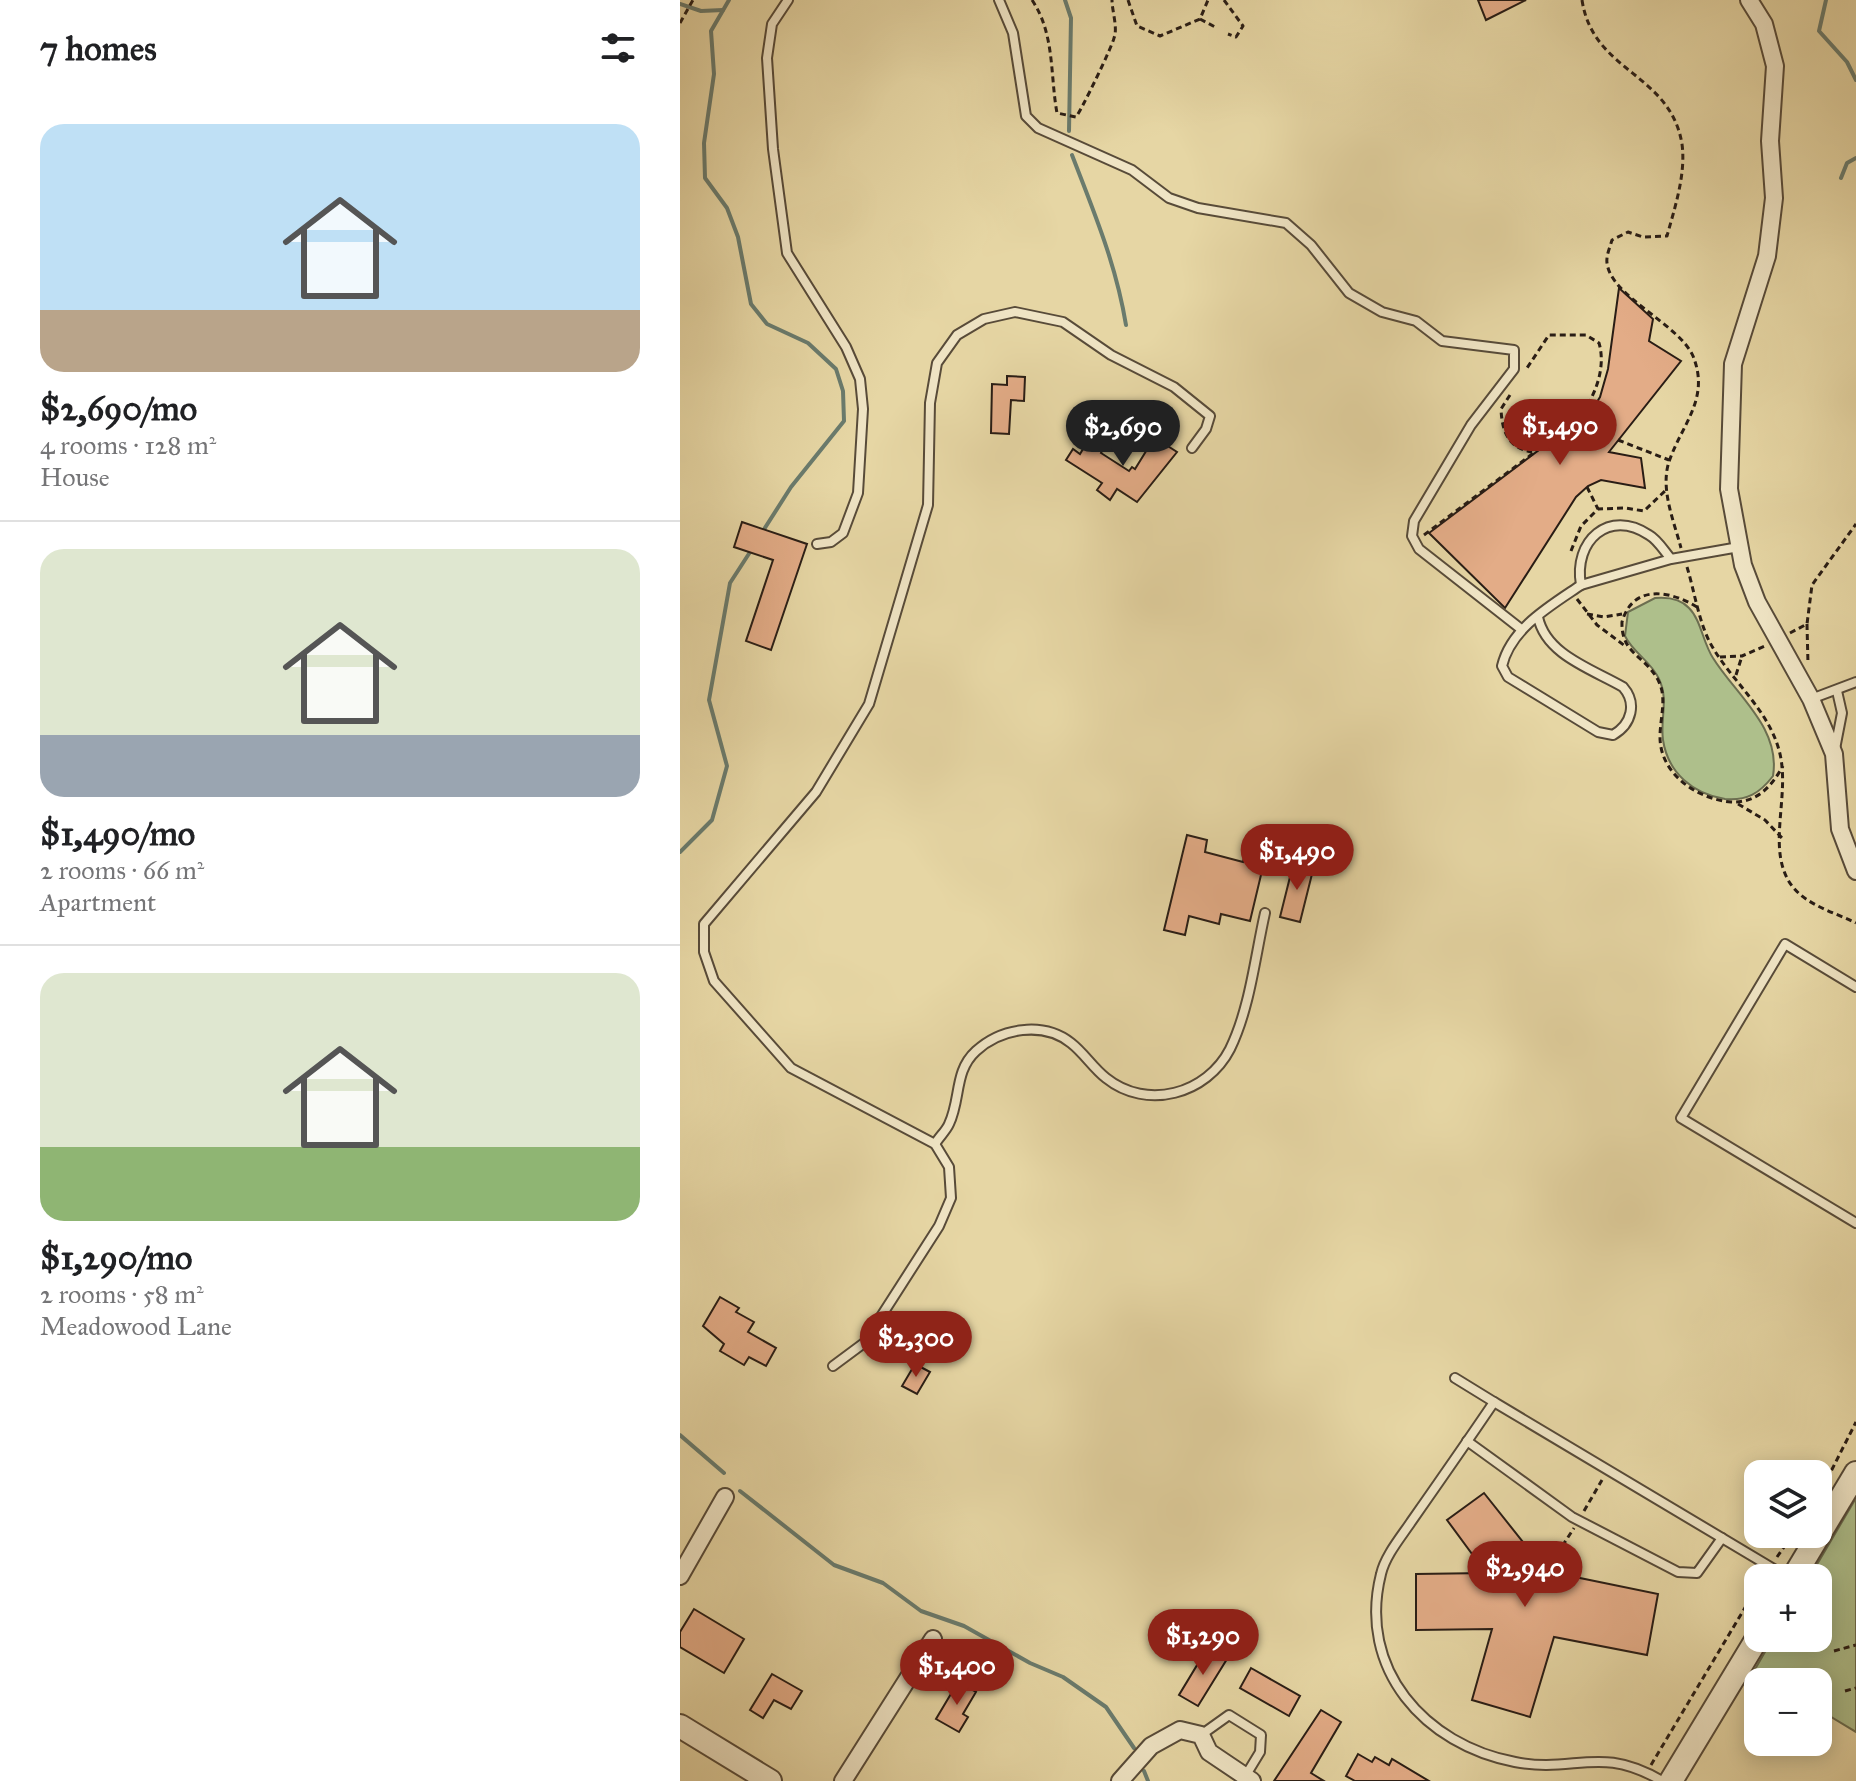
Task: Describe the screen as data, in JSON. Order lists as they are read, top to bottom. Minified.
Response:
{"page":{"heading":"7 homes","list":[{"name":"$2,690/mo","note":"4 rooms · 128 m² · House"},{"name":"$1,490/mo","note":"2 rooms · 66 m² · Apartment"},{"name":"$1,290/mo","note":"2 rooms · 58 m² · Meadowood Lane"}],"price":["$1,490","$2,690","$1,490","$2,300","$2,940","$1,290","$1,400"],"map_buttons":["+","−"]}}
